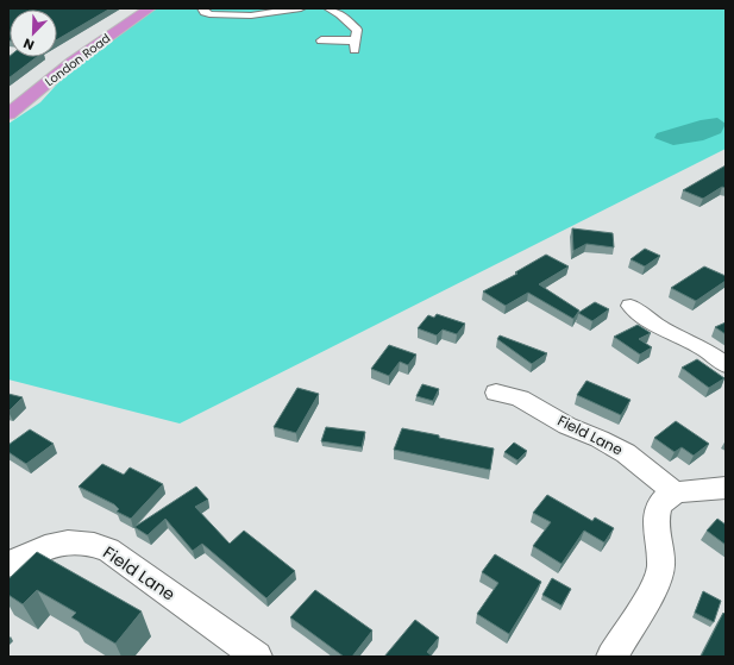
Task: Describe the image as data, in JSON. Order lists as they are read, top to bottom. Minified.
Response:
{"streets":{"highway":["London Road"],"street":["Field Lane"]},"north":"bottom left"}
